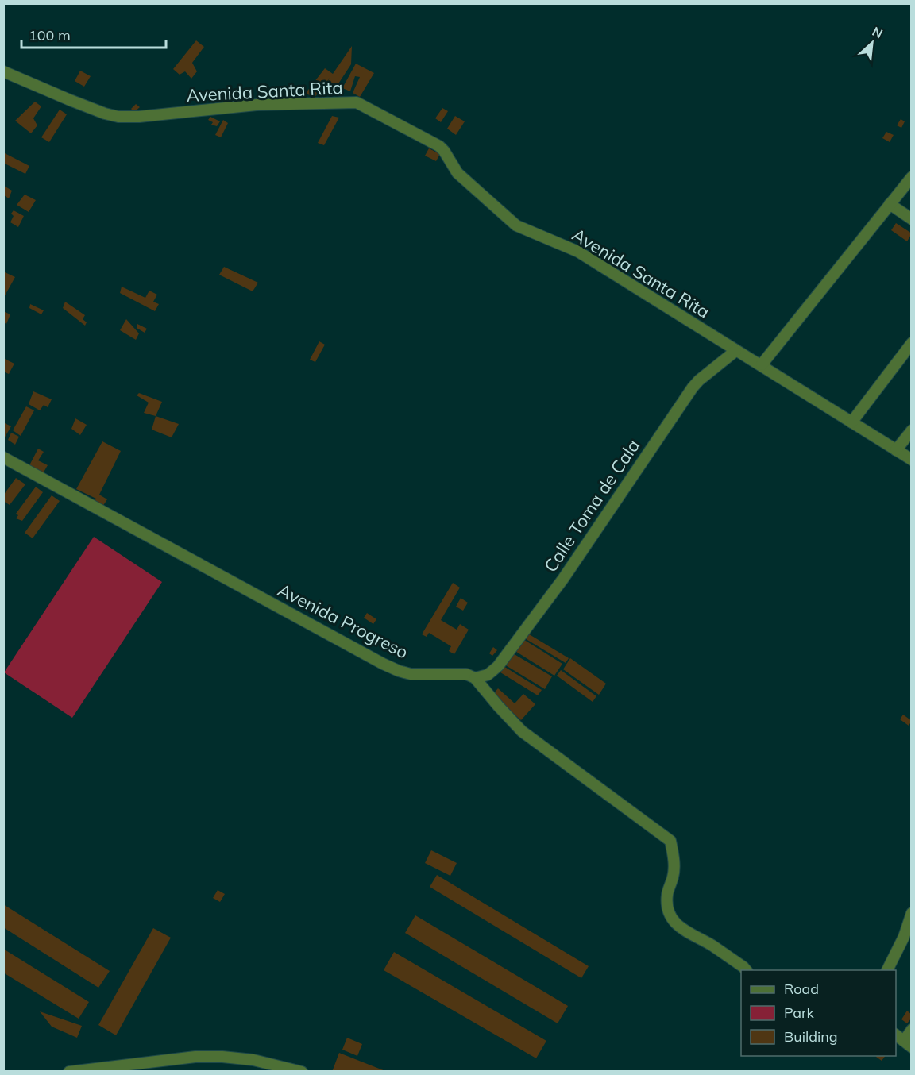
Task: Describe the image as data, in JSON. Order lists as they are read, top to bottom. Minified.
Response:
{"streets":{"street":["Avenida Santa Rita","Calle Toma de Cala","Avenida Progreso"]},"crossings":[["Avenida Santa Rita","Calle Toma de Cala"],["Calle Toma de Cala","Avenida Progreso"]],"legend":["Road","Park","Building"],"scale_bar":"100 m","north":"top right"}
